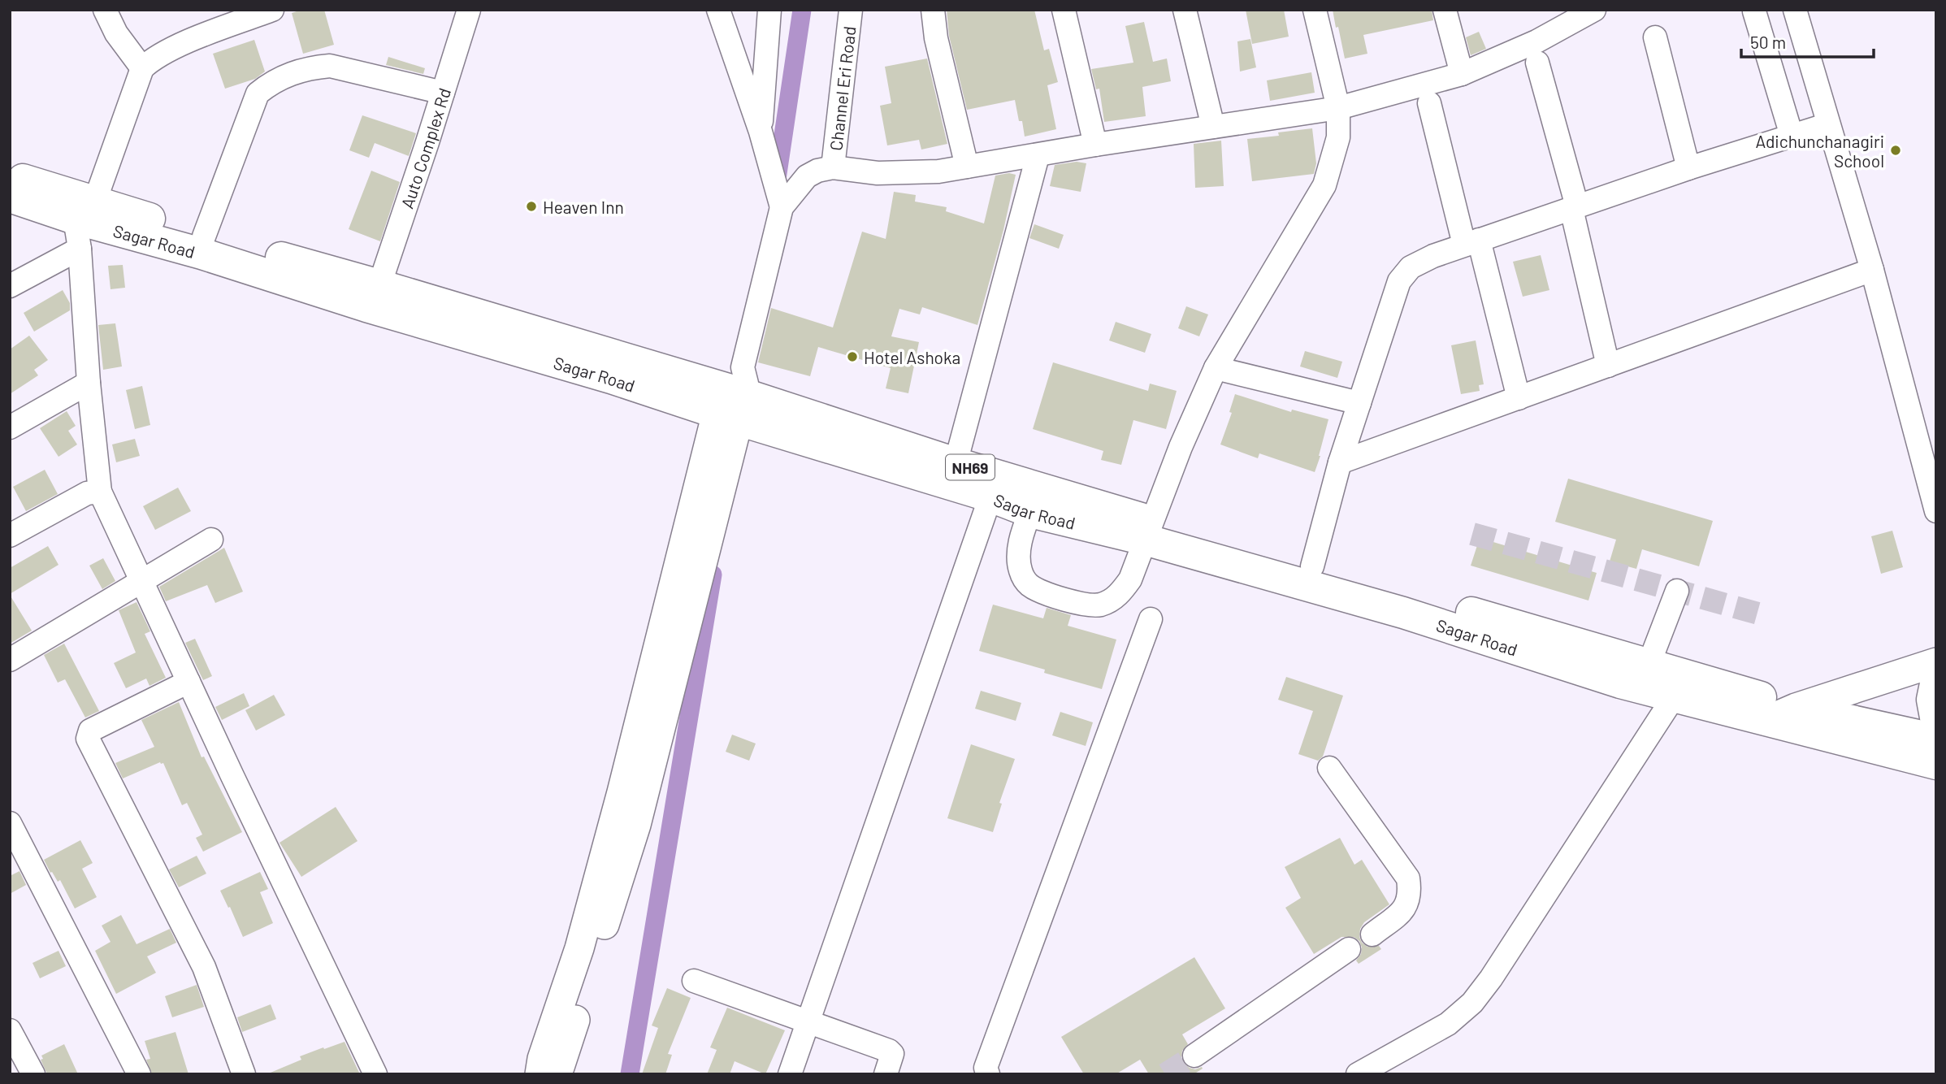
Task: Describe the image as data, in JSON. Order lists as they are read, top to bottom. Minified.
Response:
{"streets":{"highway":["Sagar Road","NH69"],"street":["Channel Eri Road","Auto Complex Rd"]},"crossings":[["Auto Complex Rd","Sagar Road"]],"places":["Adichunchanagiri School","Heaven Inn","Hotel Ashoka"],"scale_bar":"50 m"}
